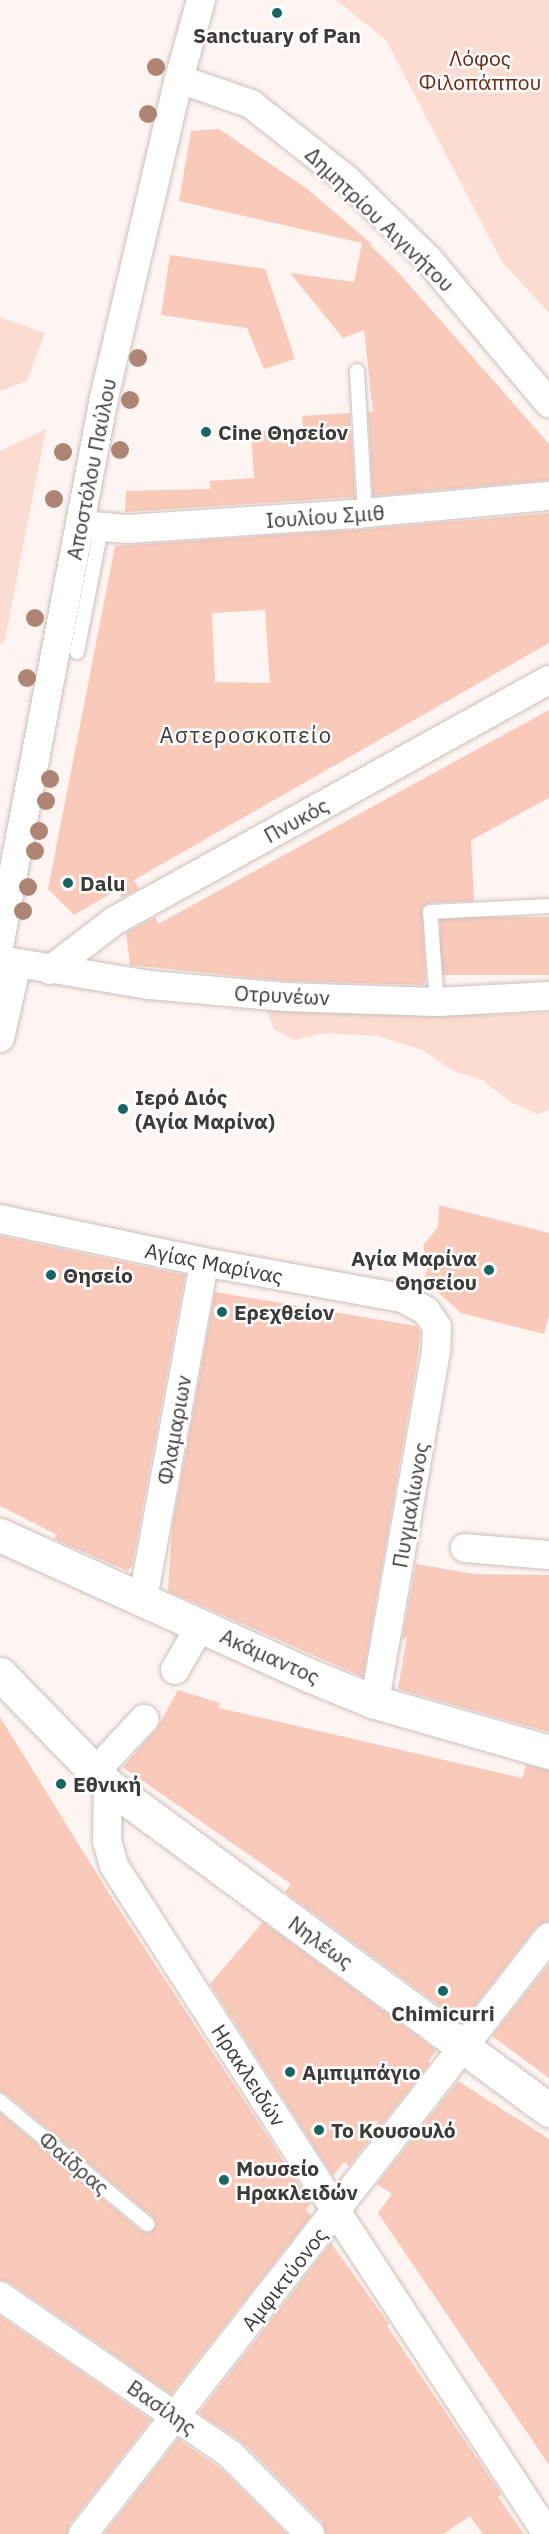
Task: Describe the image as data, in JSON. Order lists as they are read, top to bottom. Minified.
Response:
{"streets":{"street":["Δημητρίου Αιγινήτου","Αποστόλου Παύλου","Ιουλίου Σμιθ","Πνυκός","Οτρυνέων","Αγίας Μαρίνας","Φλαμαριων","Πυγμαλίωνος","Ακάμαντος","Νηλέως","Ηρακλειδών","Αμφικτύονος","Βασίλης"],"lane":["Φαίδρας"]},"crossings":[["Δημητρίου Αιγινήτου","Αποστόλου Παύλου"],["Αποστόλου Παύλου","Ιουλίου Σμιθ"],["Αποστόλου Παύλου","Οτρυνέων"],["Πνυκός","Οτρυνέων"],["Αγίας Μαρίνας","Φλαμαριων"],["Αγίας Μαρίνας","Πυγμαλίωνος"],["Φλαμαριων","Ακάμαντος"],["Πυγμαλίωνος","Ακάμαντος"],["Νηλέως","Ηρακλειδών"],["Νηλέως","Αμφικτύονος"],["Ηρακλειδών","Αμφικτύονος"],["Αμφικτύονος","Βασίλης"]],"districts":["Αστεροσκοπείο"],"parks":["Λόφος Φιλοπάππου"],"places":["Sanctuary of Pan","Cine Θησείον","Dalu","Ιερό Διός (Αγία Μαρίνα)","Αγία Μαρίνα Θησείου","Θησείο","Ερεχθείον","Εθνική","Chimicurri","Αμπιμπάγιο","Το Κουσουλό","Μουσείο Ηρακλειδών"]}
